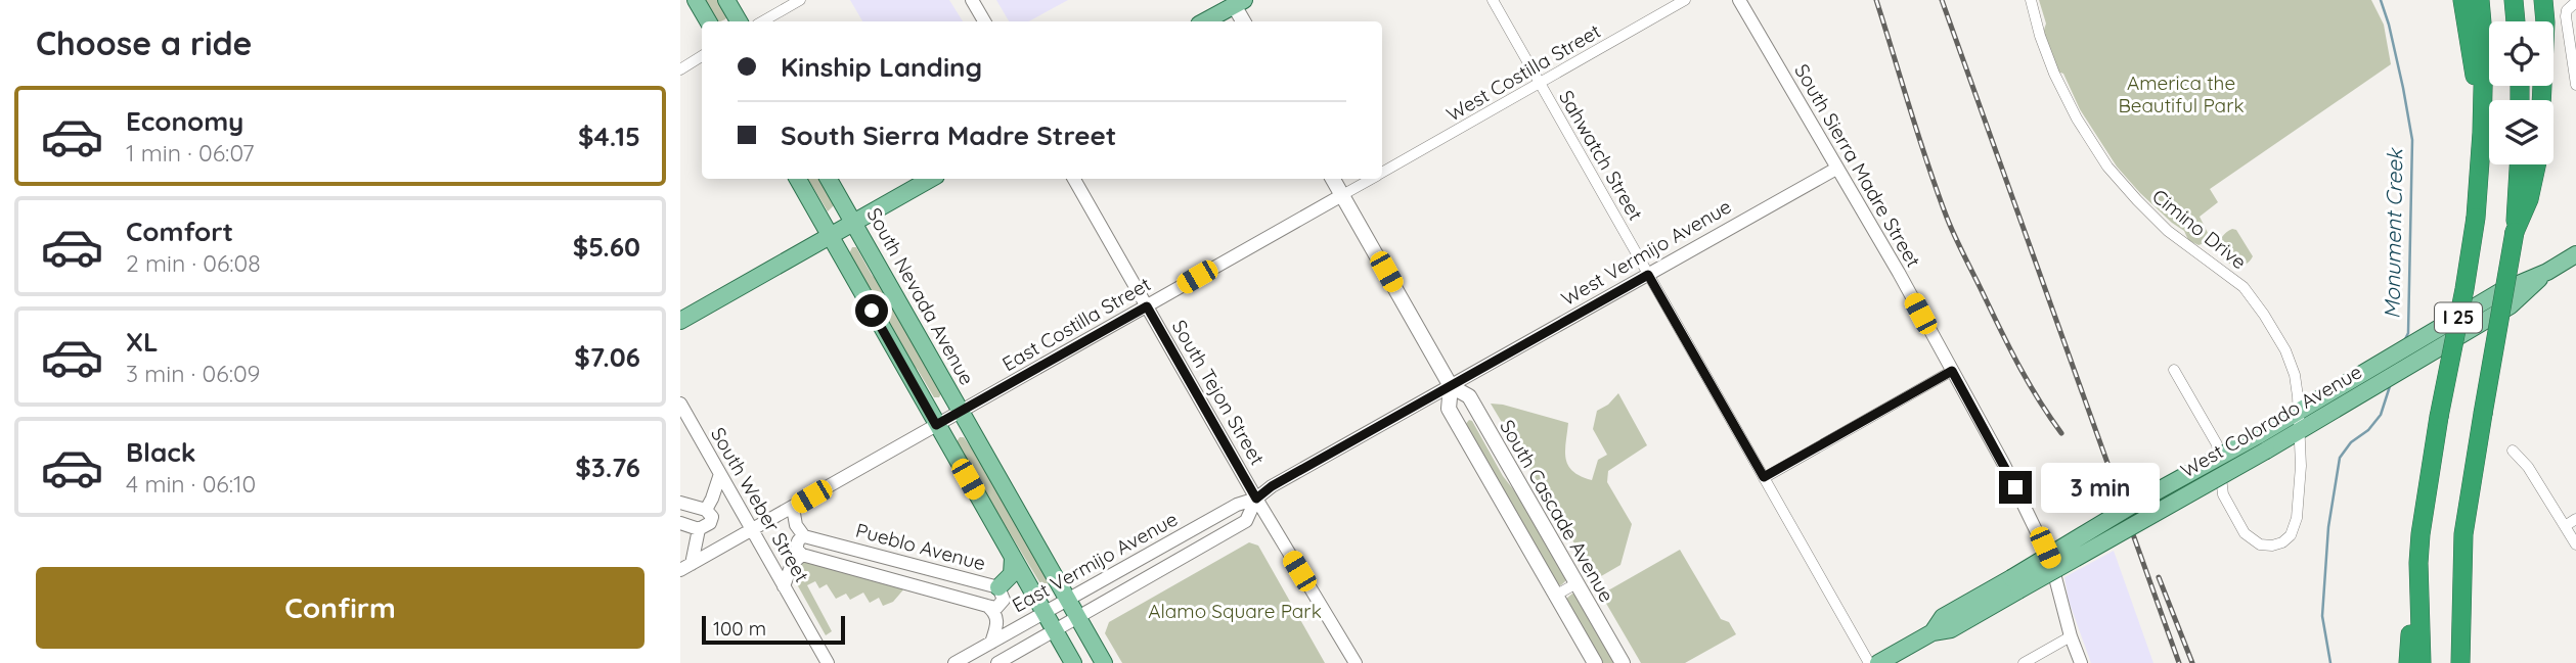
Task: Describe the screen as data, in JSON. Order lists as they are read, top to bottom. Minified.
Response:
{"streets":{"highway":["I 25"],"main road":["South Nevada Avenue","West Colorado Avenue","South Cascade Avenue"],"street":["West Costilla Street","Sahwatch Street","South Sierra Madre Street","Cimino Drive","West Vermijo Avenue","East Costilla Street","South Tejon Street","South Weber Street","Pueblo Avenue","East Vermijo Avenue"]},"crossings":[["West Costilla Street","Sahwatch Street"],["West Costilla Street","East Costilla Street"],["West Costilla Street","South Cascade Avenue"],["Sahwatch Street","West Vermijo Avenue"],["South Sierra Madre Street","West Vermijo Avenue"],["Cimino Drive","West Colorado Avenue"],["West Vermijo Avenue","East Vermijo Avenue"],["South Nevada Avenue","East Costilla Street"],["South Nevada Avenue","East Vermijo Avenue"],["East Costilla Street","South Tejon Street"],["East Costilla Street","South Weber Street"],["East Costilla Street","South Cascade Avenue"],["South Tejon Street","East Vermijo Avenue"],["South Cascade Avenue","East Vermijo Avenue"]],"water":["Monument Creek"],"parks":["America the Beautiful Park","Alamo Square Park"],"scale_bar":"100 m","page":{"heading":"Choose a ride","banner":["Kinship Landing","South Sierra Madre Street"],"list":[{"name":"Economy","note":"1 min · 06:07","value":"$4.15"},{"name":"Comfort","note":"2 min · 06:08","value":"$5.60"},{"name":"XL","note":"3 min · 06:09","value":"$7.06"},{"name":"Black","note":"4 min · 06:10","value":"$3.76"}],"bubble":"3 min","buttons":"Confirm","scale":"100 m"}}
